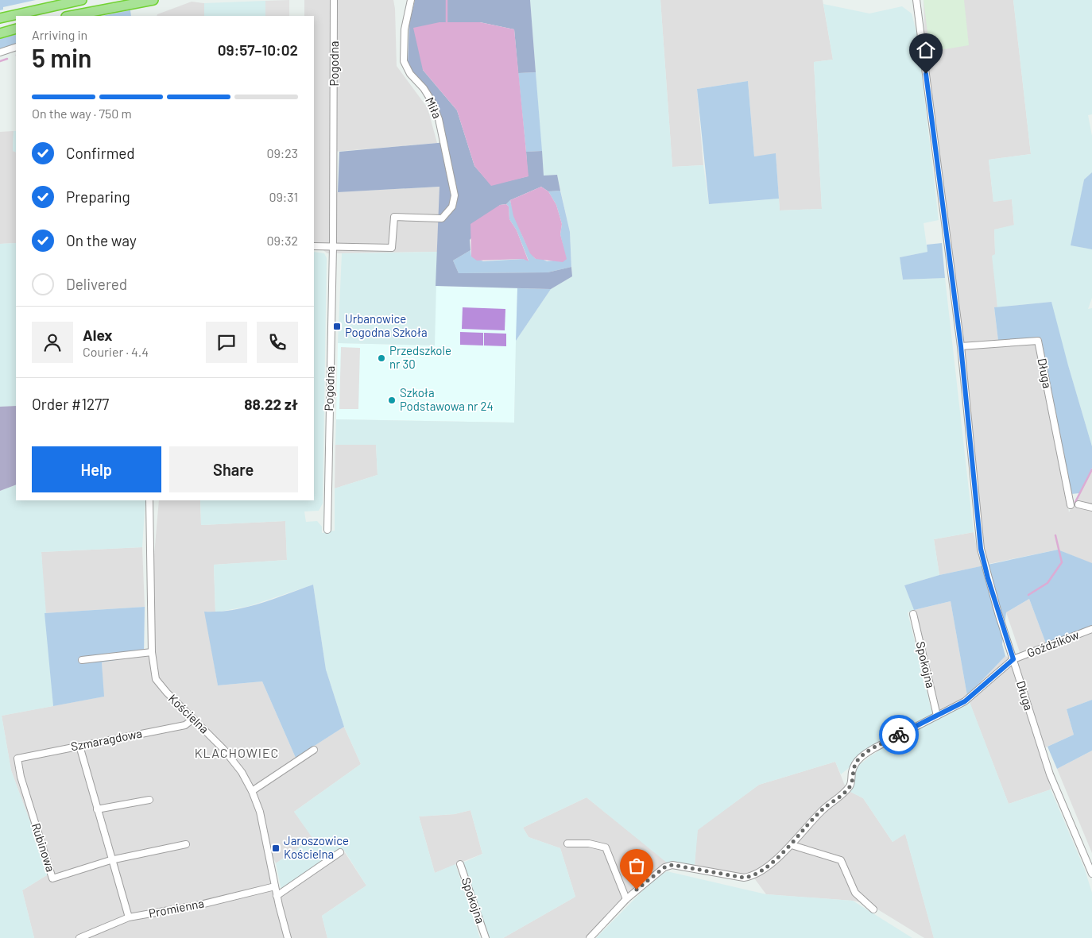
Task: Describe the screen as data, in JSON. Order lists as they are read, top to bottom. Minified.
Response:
{"streets":{"street":["Pogodna","Miła","Długa","Goździków","Spokojna","Kościelna","Szmaragdowa","Rubinowa","Promienna"]},"crossings":[["Pogodna","Miła"],["Długa","Goździków"],["Kościelna","Szmaragdowa"],["Kościelna","Promienna"],["Szmaragdowa","Rubinowa"]],"districts":["KLACHOWIEC"],"places":{"transit":["Urbanowice Pogodna Szkoła","Jaroszowice Kościelna"],"other":["Przedszkole nr 30","Szkoła Podstawowa nr 24"]},"page":{"heading":["5 min","Arriving in","09:57–10:02"],"panel":["Alex","Courier · 4.4","Order #1277","88.22 zł"],"bar":"On the way · 750 m","list":[["Confirmed","09:23"],["Preparing","09:31"],["On the way","09:32"],"Delivered"],"buttons":["Help","Share"]}}
